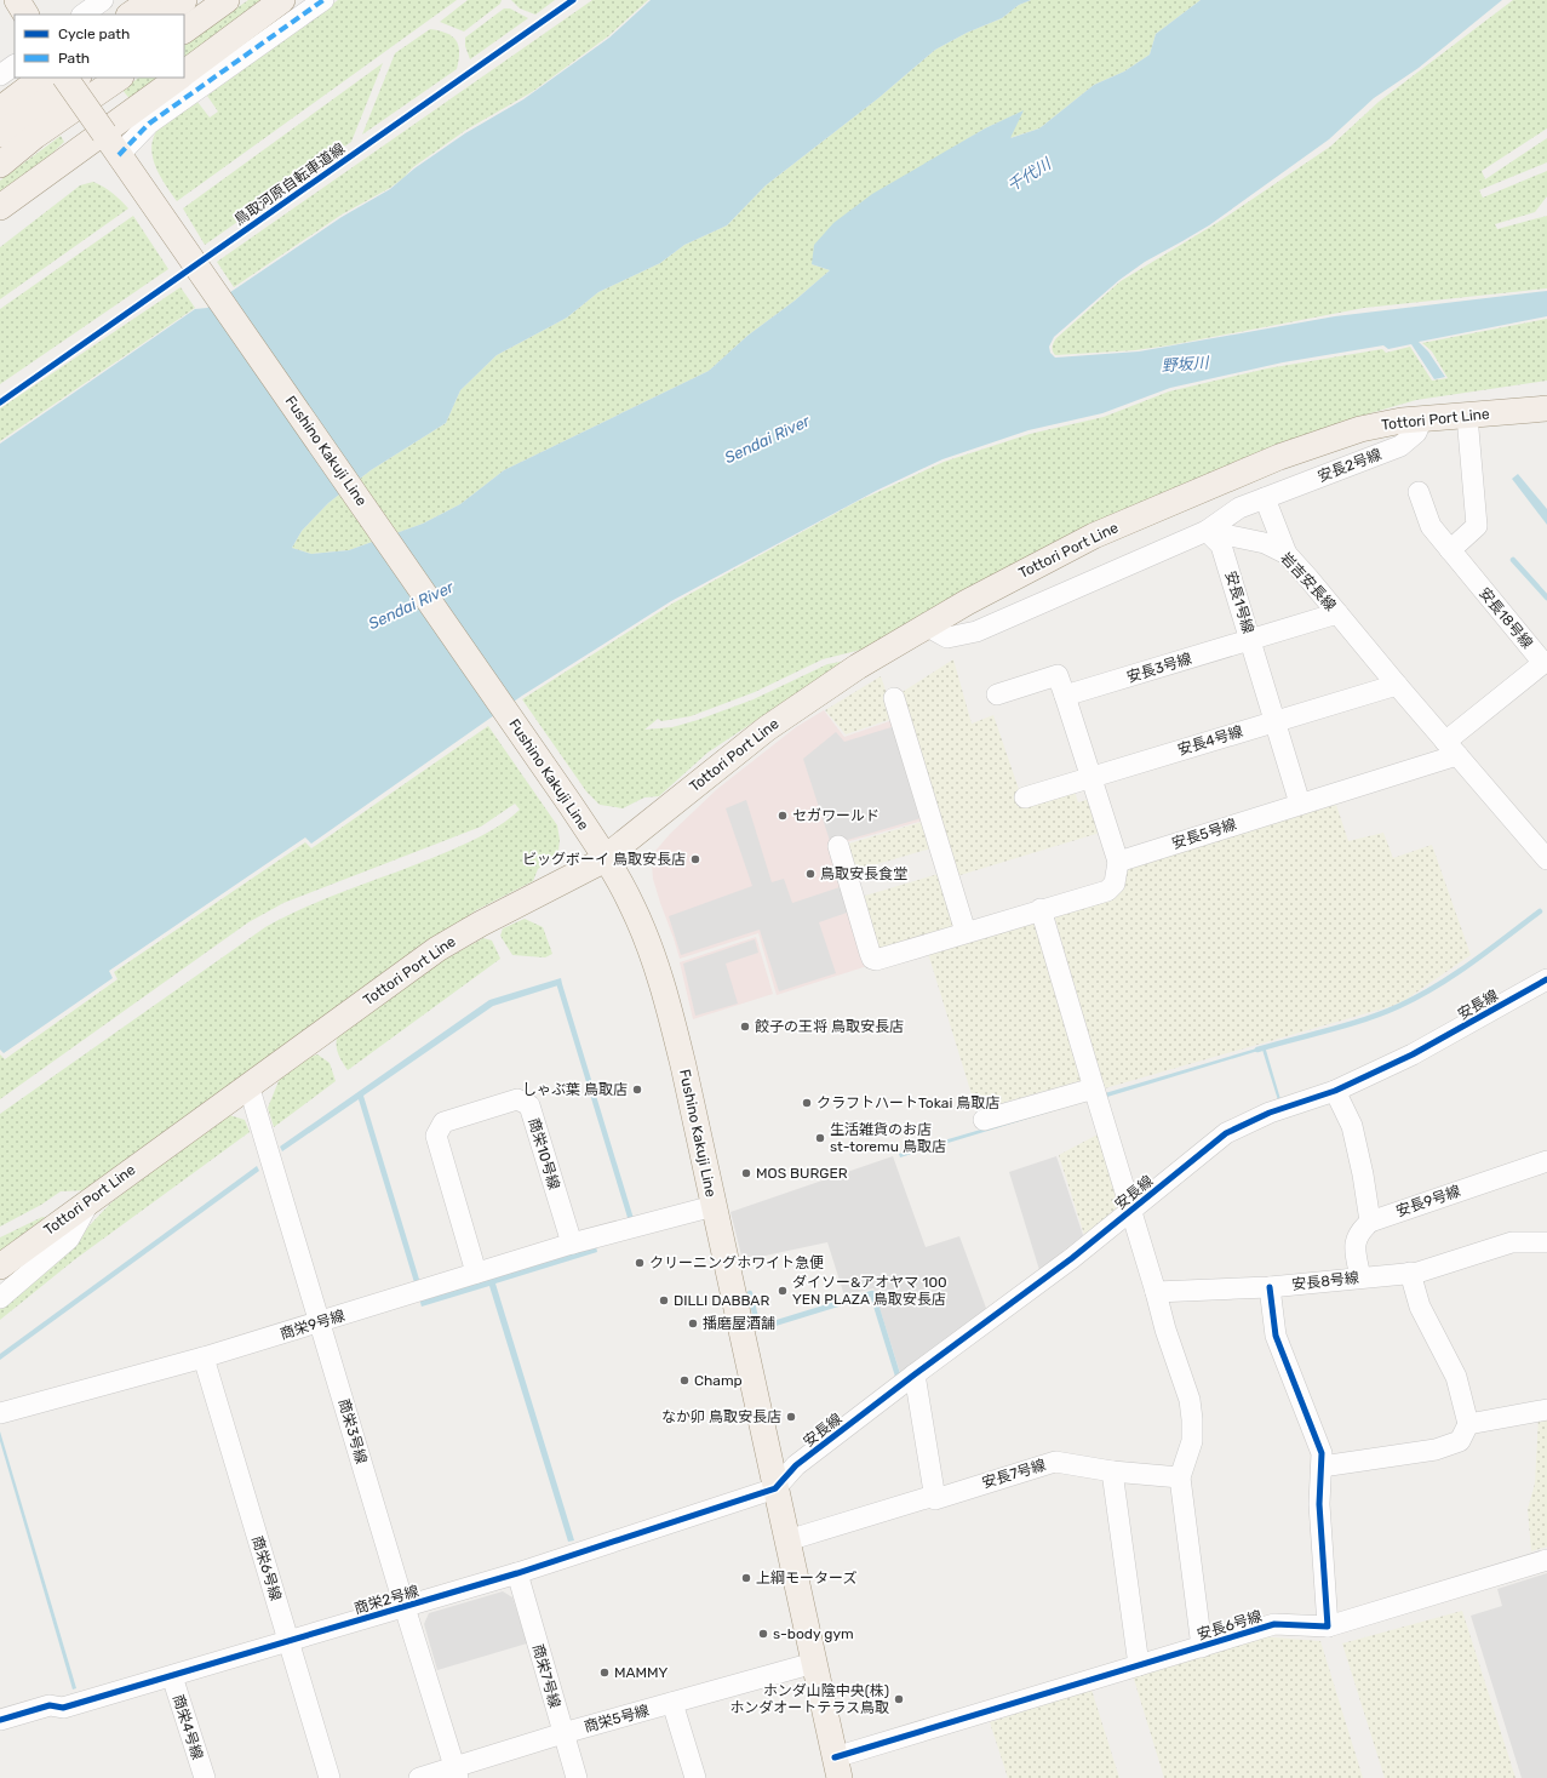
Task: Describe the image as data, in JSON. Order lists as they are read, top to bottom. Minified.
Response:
{"streets":{"main road":["Tottori Port Line","Fushino Kakuji Line"],"street":["安長2号線","岩吉安長線","安長1号線","安長18号線","安長3号線","安長4号線","安長5号線","安長線","商栄10号線","安長9号線","安長8号線","商栄9号線","商栄3号線","安長7号線","商栄6号線","商栄2号線","安長6号線","商栄7号線","商栄5号線","商栄4号線"],"cycle path":["鳥取河原自転車道線"]},"crossings":[["Tottori Port Line","Fushino Kakuji Line"],["Tottori Port Line","安長2号線"],["Tottori Port Line","商栄3号線"],["Fushino Kakuji Line","安長線"],["Fushino Kakuji Line","商栄9号線"],["Fushino Kakuji Line","商栄2号線"],["Fushino Kakuji Line","安長6号線"],["Fushino Kakuji Line","商栄5号線"],["岩吉安長線","安長1号線"],["岩吉安長線","安長18号線"],["岩吉安長線","安長3号線"],["岩吉安長線","安長4号線"],["岩吉安長線","安長5号線"],["安長1号線","安長3号線"],["安長1号線","安長4号線"],["安長1号線","安長5号線"],["安長18号線","安長5号線"],["安長線","商栄2号線"],["商栄10号線","商栄9号線"],["商栄9号線","商栄3号線"],["商栄9号線","商栄6号線"],["商栄3号線","商栄2号線"],["商栄3号線","商栄5号線"],["商栄6号線","商栄2号線"],["商栄2号線","商栄7号線"],["商栄2号線","商栄4号線"],["商栄7号線","商栄5号線"]],"water":["千代川","野坂川","Sendai River"],"places":["セガワールド","ビッグボーイ 鳥取安長店","鳥取安長食堂","餃子の王将 鳥取安長店","しゃぶ葉 鳥取店","クラフトハートTokai 鳥取店","生活雑貨のお店 st-toremu 鳥取店","MOS BURGER","クリーニングホワイト急便","ダイソー&アオヤマ 100 YEN PLAZA 鳥取安長店","DILLI DABBAR","播磨屋酒舗","Champ","なか卯 鳥取安長店","上綱モーターズ","s-body gym","MAMMY","ホンダ山陰中央(株) ホンダオートテラス鳥取"],"legend":["Cycle path","Path"]}
